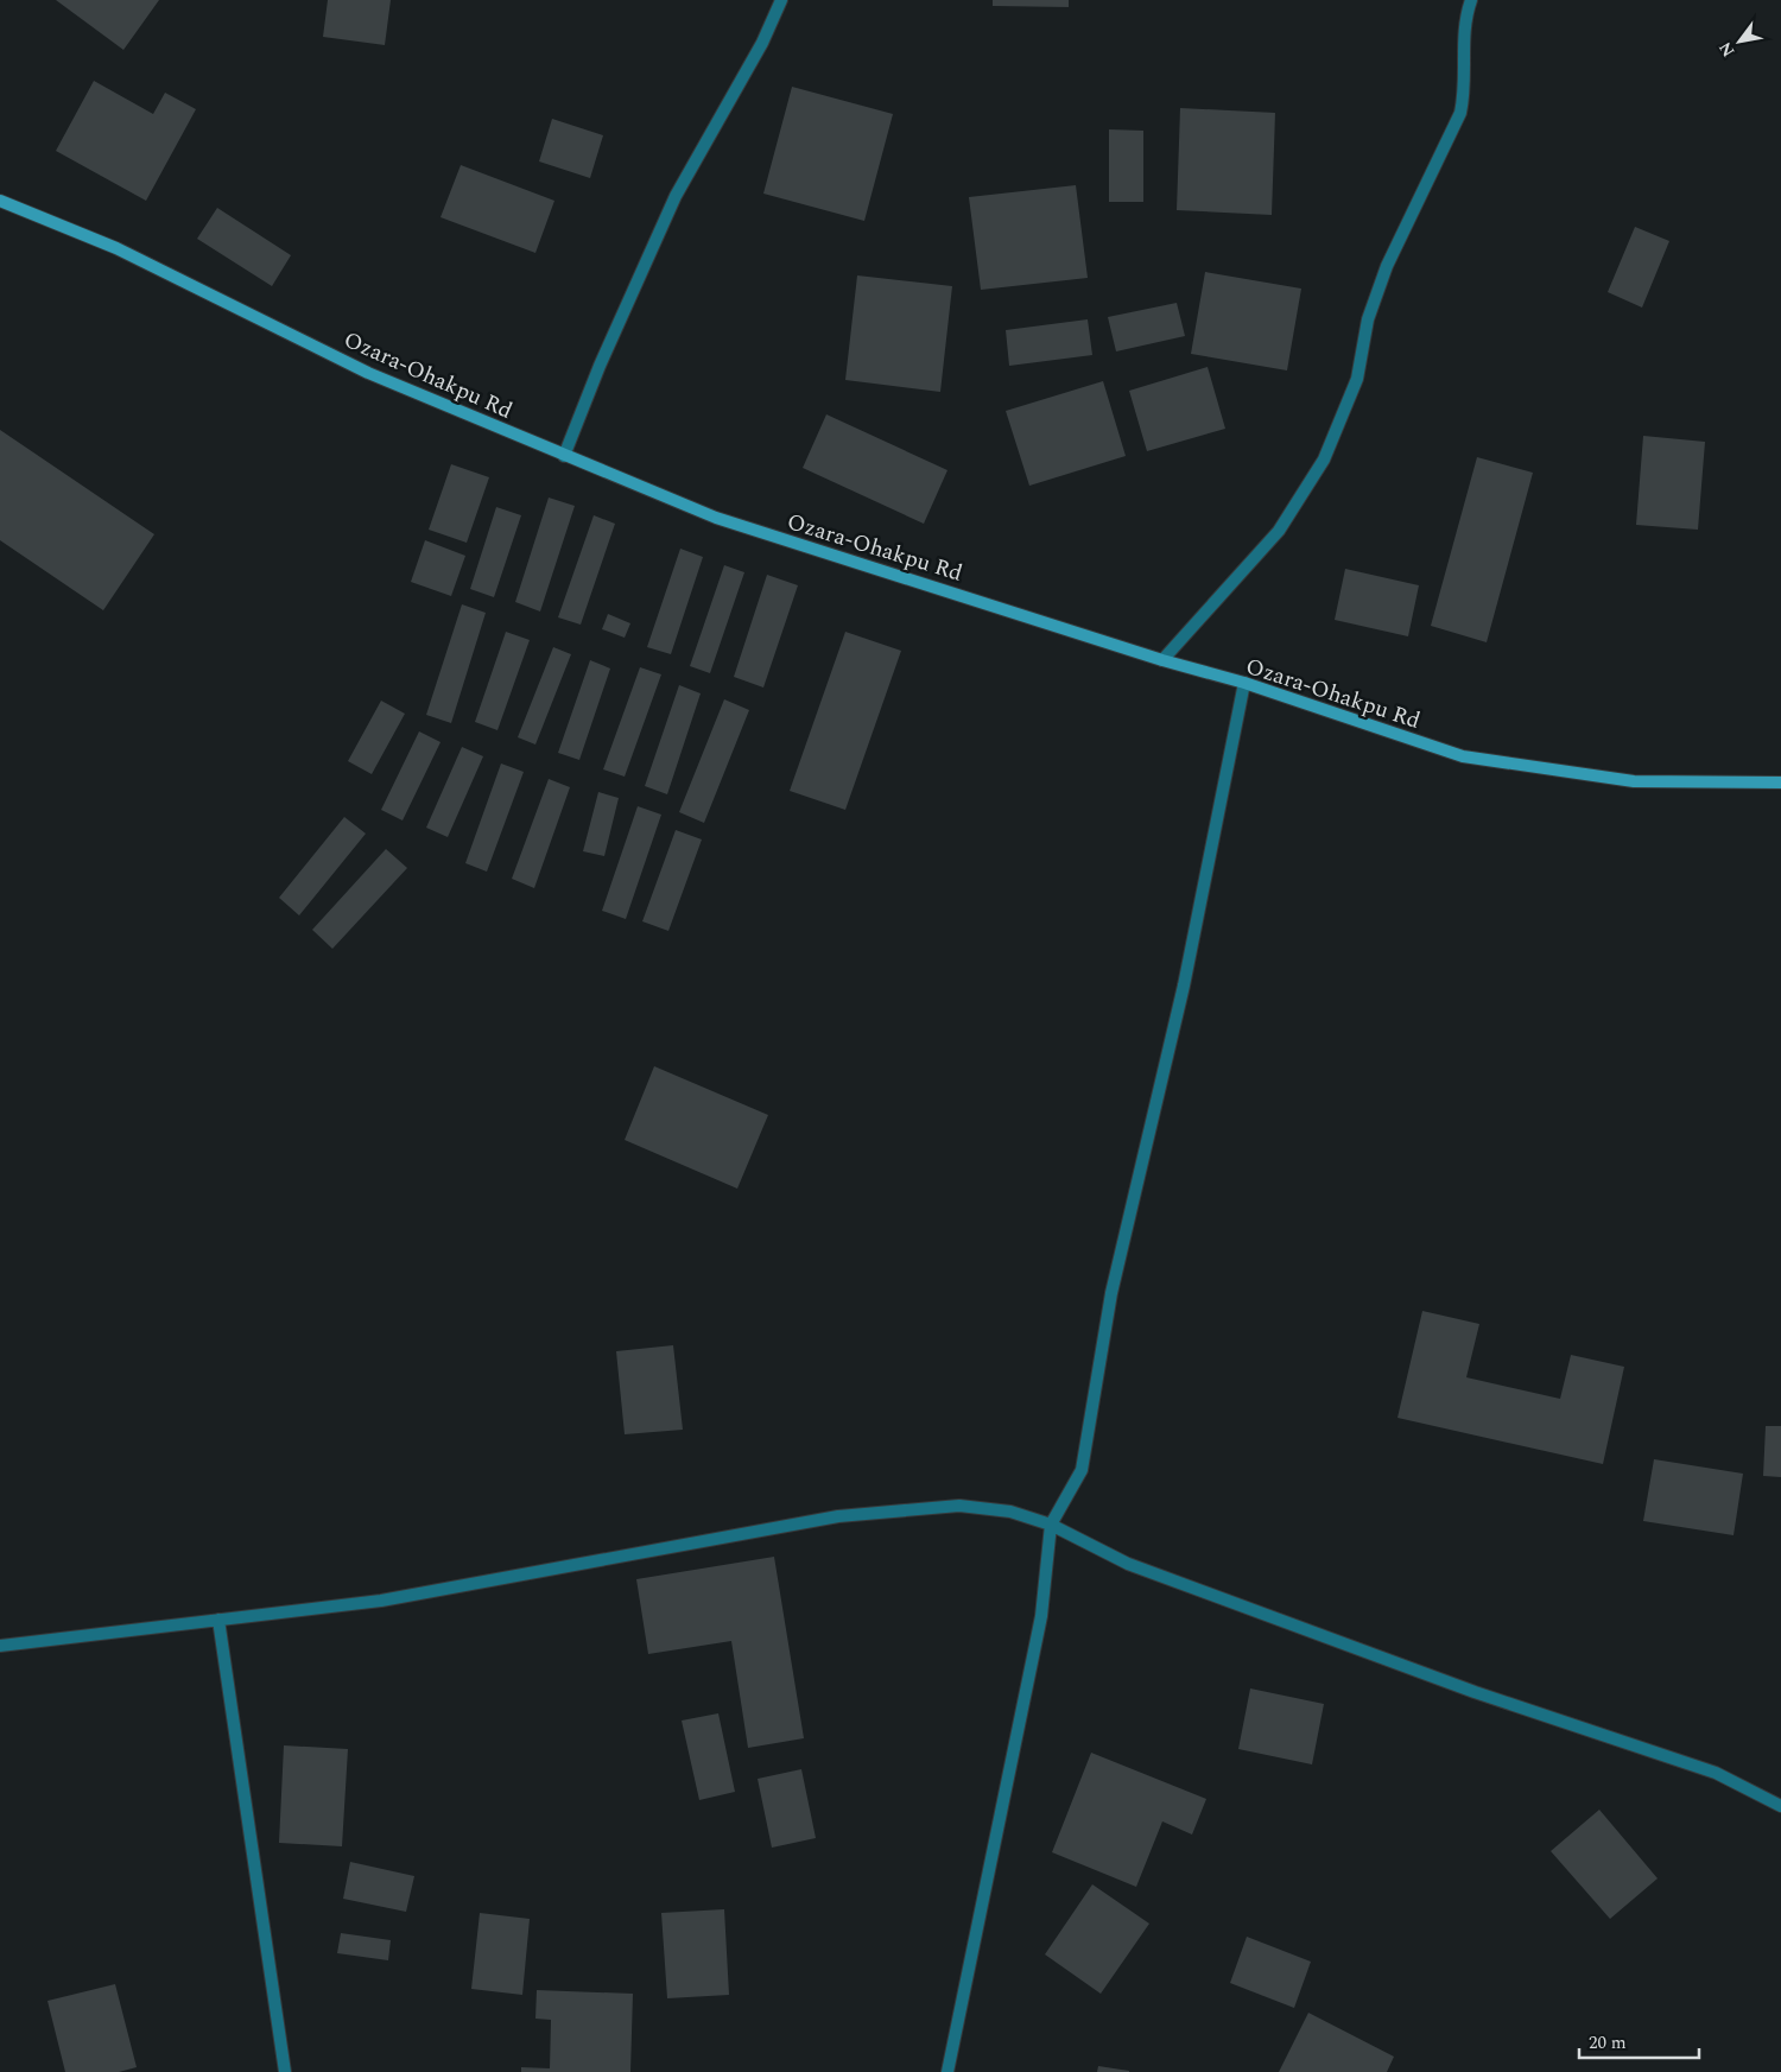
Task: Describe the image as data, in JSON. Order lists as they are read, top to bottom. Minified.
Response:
{"streets":{"main road":["Ozara-Ohakpu Rd"]},"scale_bar":"20 m","north":"bottom left"}
